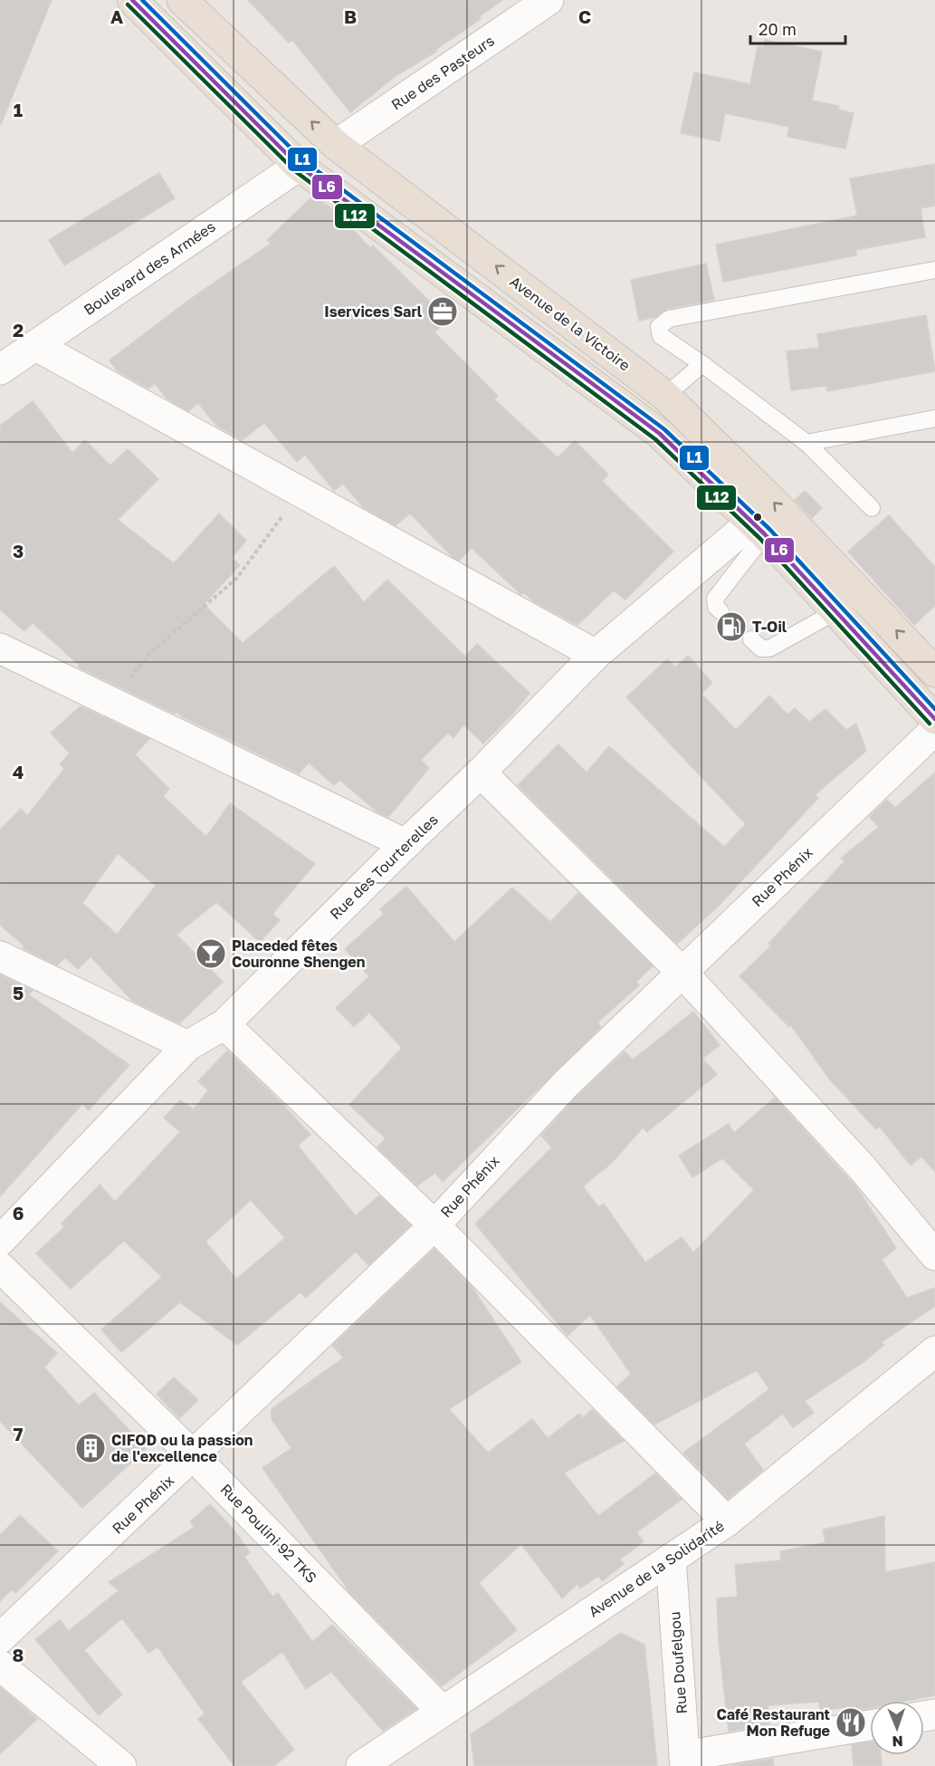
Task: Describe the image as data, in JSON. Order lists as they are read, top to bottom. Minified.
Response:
{"streets":{"highway":["Avenue de la Victoire"],"street":["Rue des Pasteurs","Boulevard des Armées","Rue des Tourterelles","Rue Phénix","Rue Poulini 92 TKS","Avenue de la Solidarité","Rue Doufelgou"]},"crossings":[["Rue des Pasteurs","Avenue de la Victoire"],["Rue Phénix","Rue Poulini 92 TKS"],["Rue Poulini 92 TKS","Avenue de la Solidarité"],["Avenue de la Solidarité","Rue Doufelgou"]],"places":{"office":["Iservices Sarl"],"fuel station":["T-Oil"],"bar":["Placeded fêtes Couronne Shengen"],"building":["CIFOD ou la passion de l'excellence"],"restaurant":["Café Restaurant Mon Refuge"]},"lines":["transit line L6","transit line L1","transit line L12"],"scale_bar":"20 m","north":"bottom","grid":{"columns":["A","B","C"],"rows":["1","2","3","4","5","6","7","8"]}}
